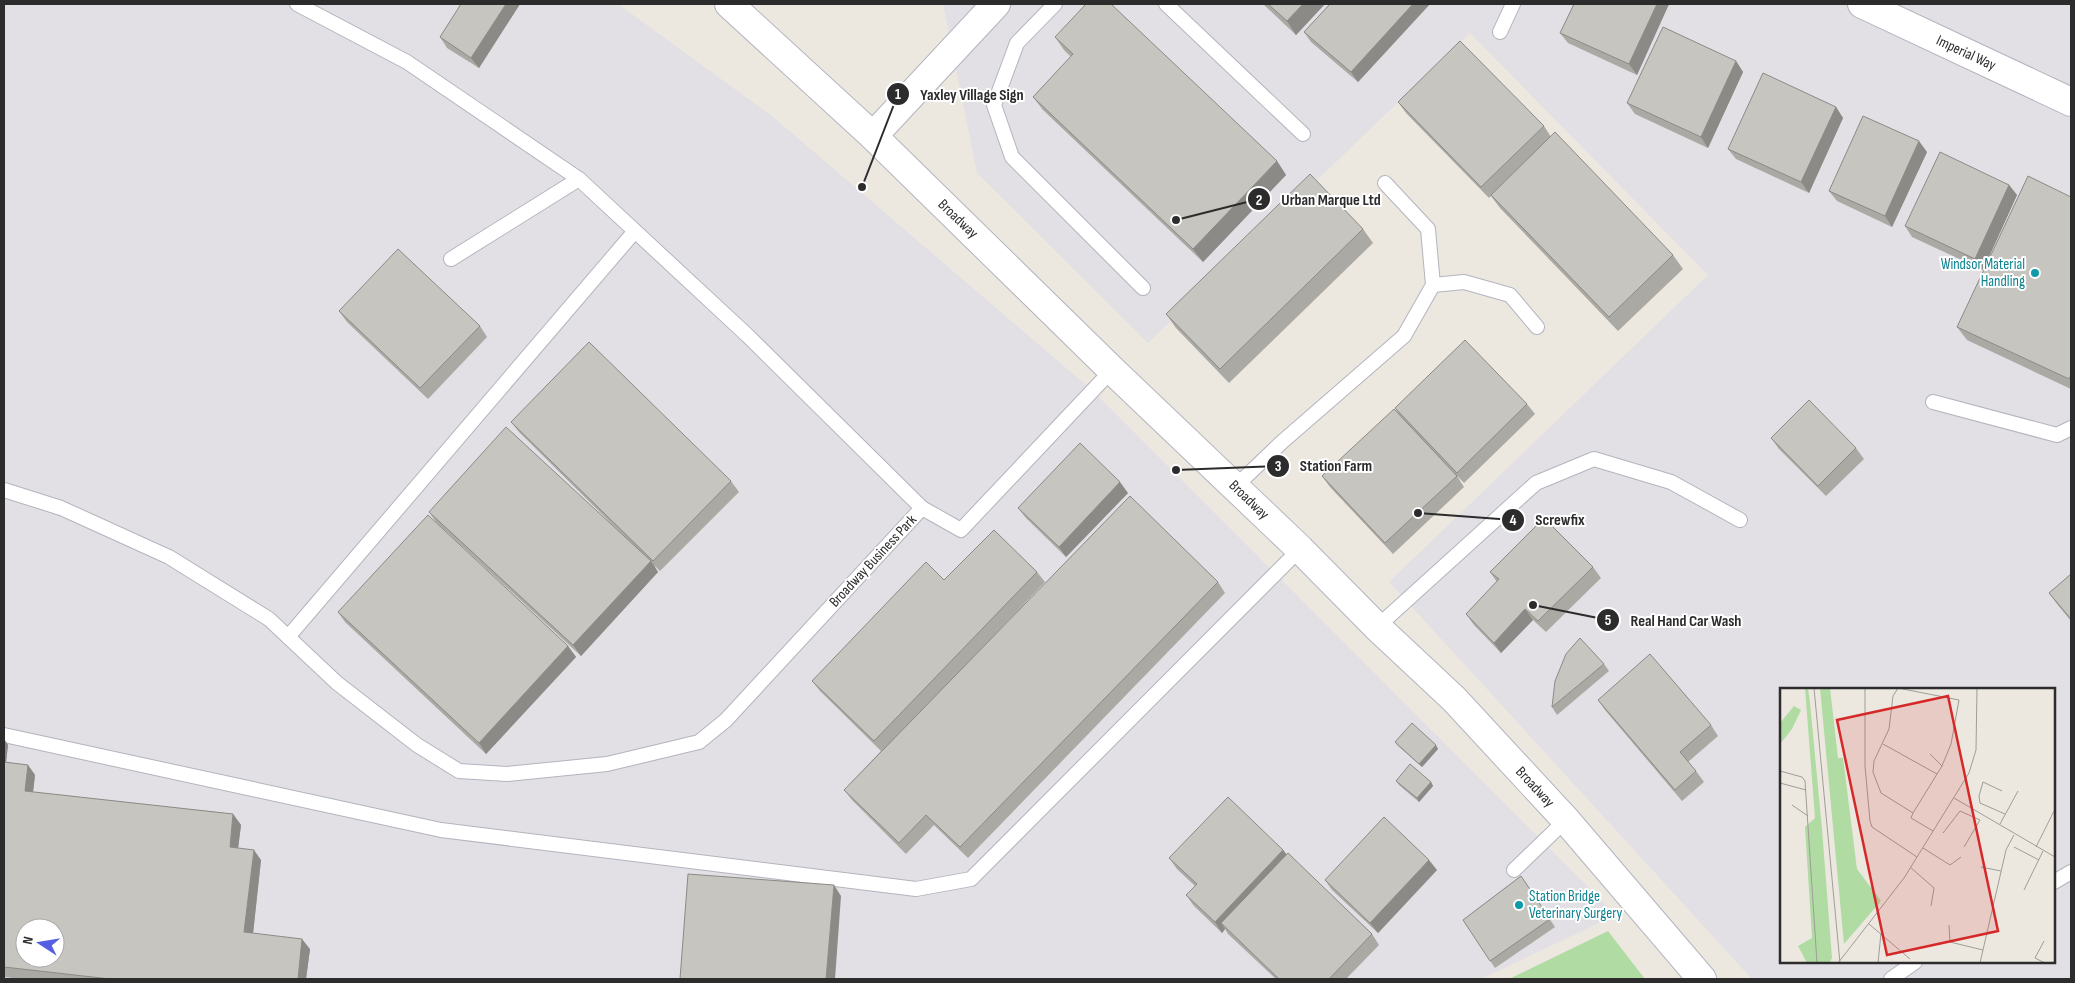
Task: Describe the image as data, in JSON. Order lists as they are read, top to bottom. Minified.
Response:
{"streets":{"main road":["Imperial Way","Broadway"],"lane":["Broadway Business Park"]},"crossings":[["Broadway","Broadway Business Park"]],"places":["Yaxley Village Sign","Urban Marque Ltd","Windsor Material Handling","Station Farm","Screwfix","Real Hand Car Wash","Station Bridge Veterinary Surgery"],"north":"left"}
